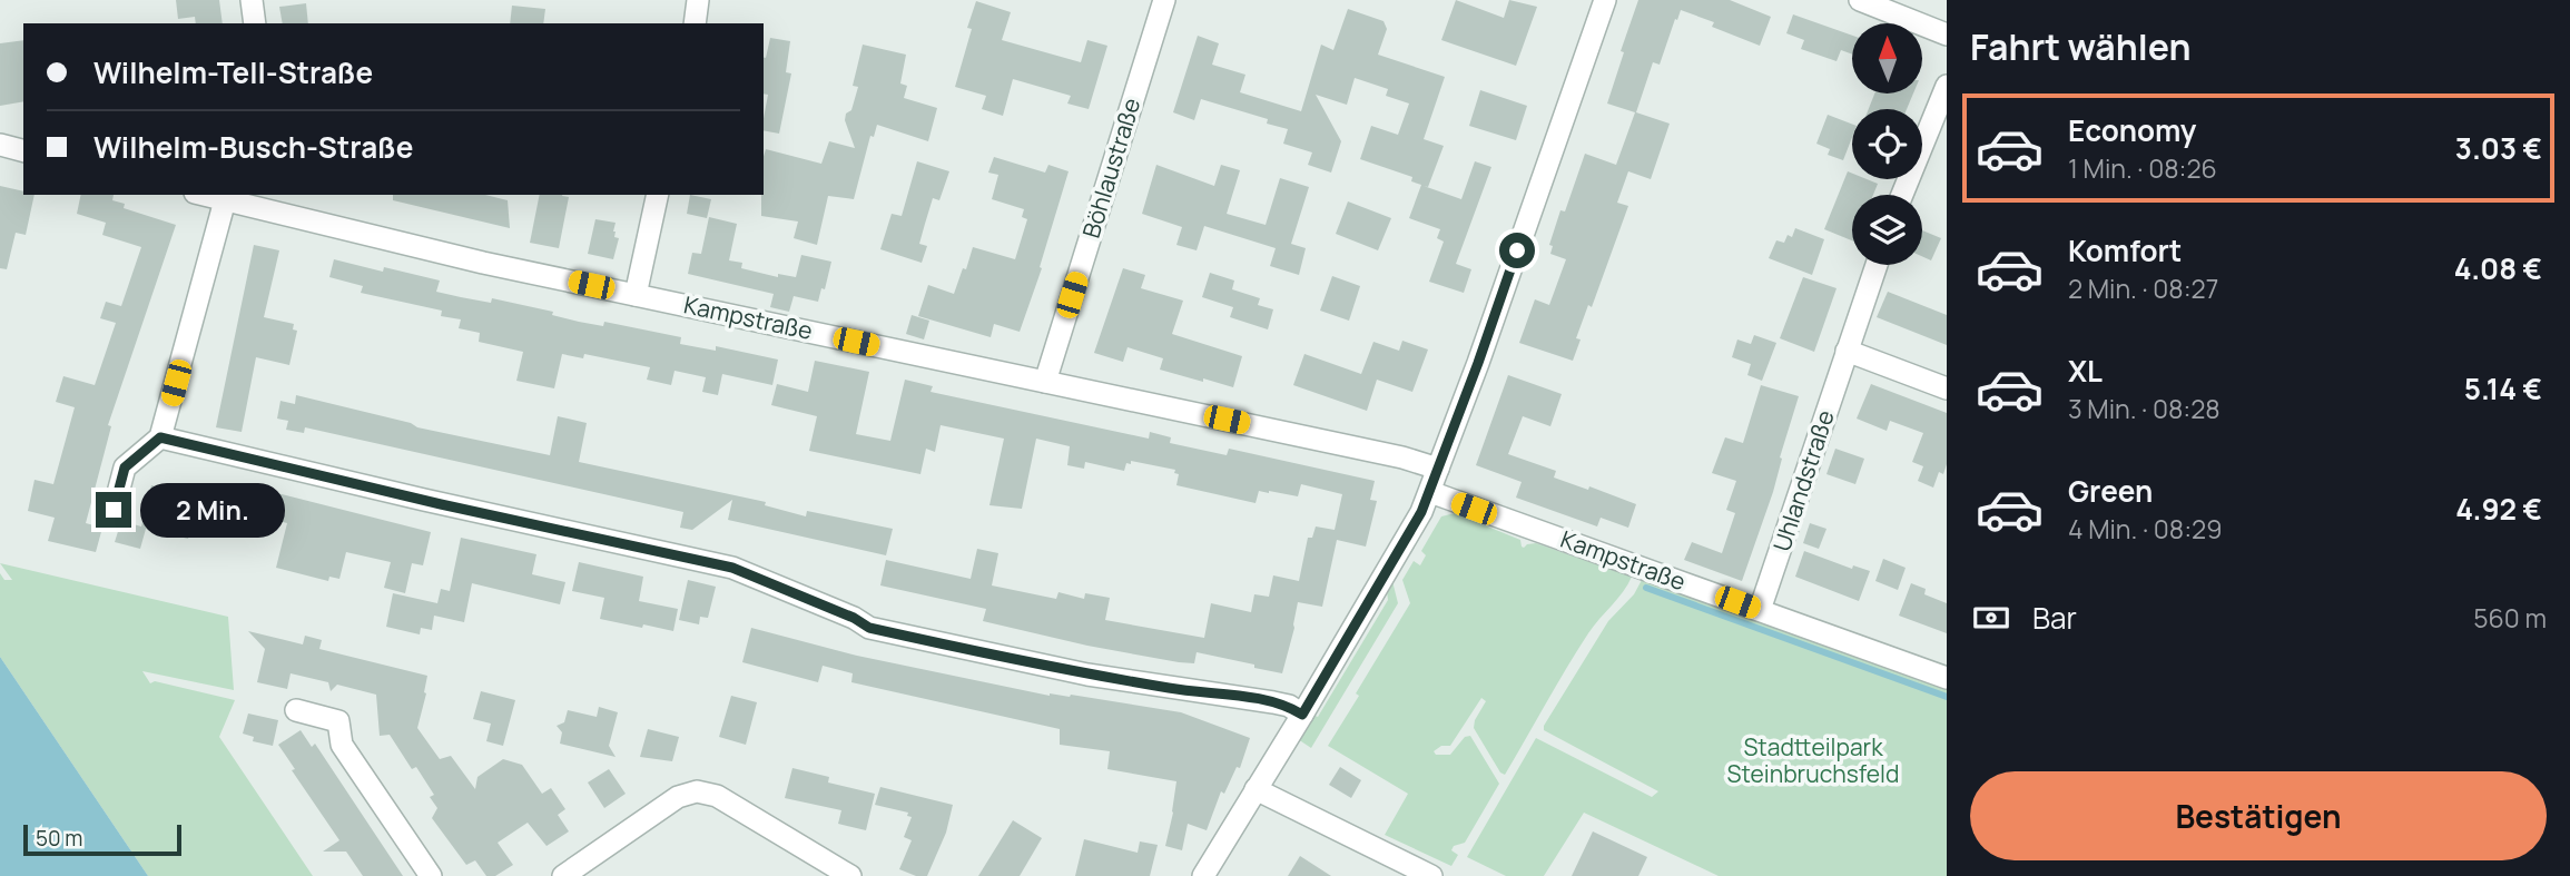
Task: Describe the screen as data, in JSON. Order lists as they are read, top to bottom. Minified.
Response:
{"streets":{"street":["Böhlaustraße","Kampstraße","Uhlandstraße"]},"crossings":[["Böhlaustraße","Kampstraße"],["Kampstraße","Uhlandstraße"]],"parks":["Stadtteilpark Steinbruchsfeld"],"scale_bar":"50 m","north":"top","page":{"heading":"Fahrt wählen","banner":["Wilhelm-Tell-Straße","Wilhelm-Busch-Straße"],"list":[{"name":"Economy","note":"1 Min. · 08:26","value":"3.03 €"},{"name":"Komfort","note":"2 Min. · 08:27","value":"4.08 €"},{"name":"XL","note":"3 Min. · 08:28","value":"5.14 €"},{"name":"Green","note":"4 Min. · 08:29","value":"4.92 €"}],"bubble":"2 Min.","pay":["Bar","560 m"],"buttons":"Bestätigen","scale":"50 m"}}
